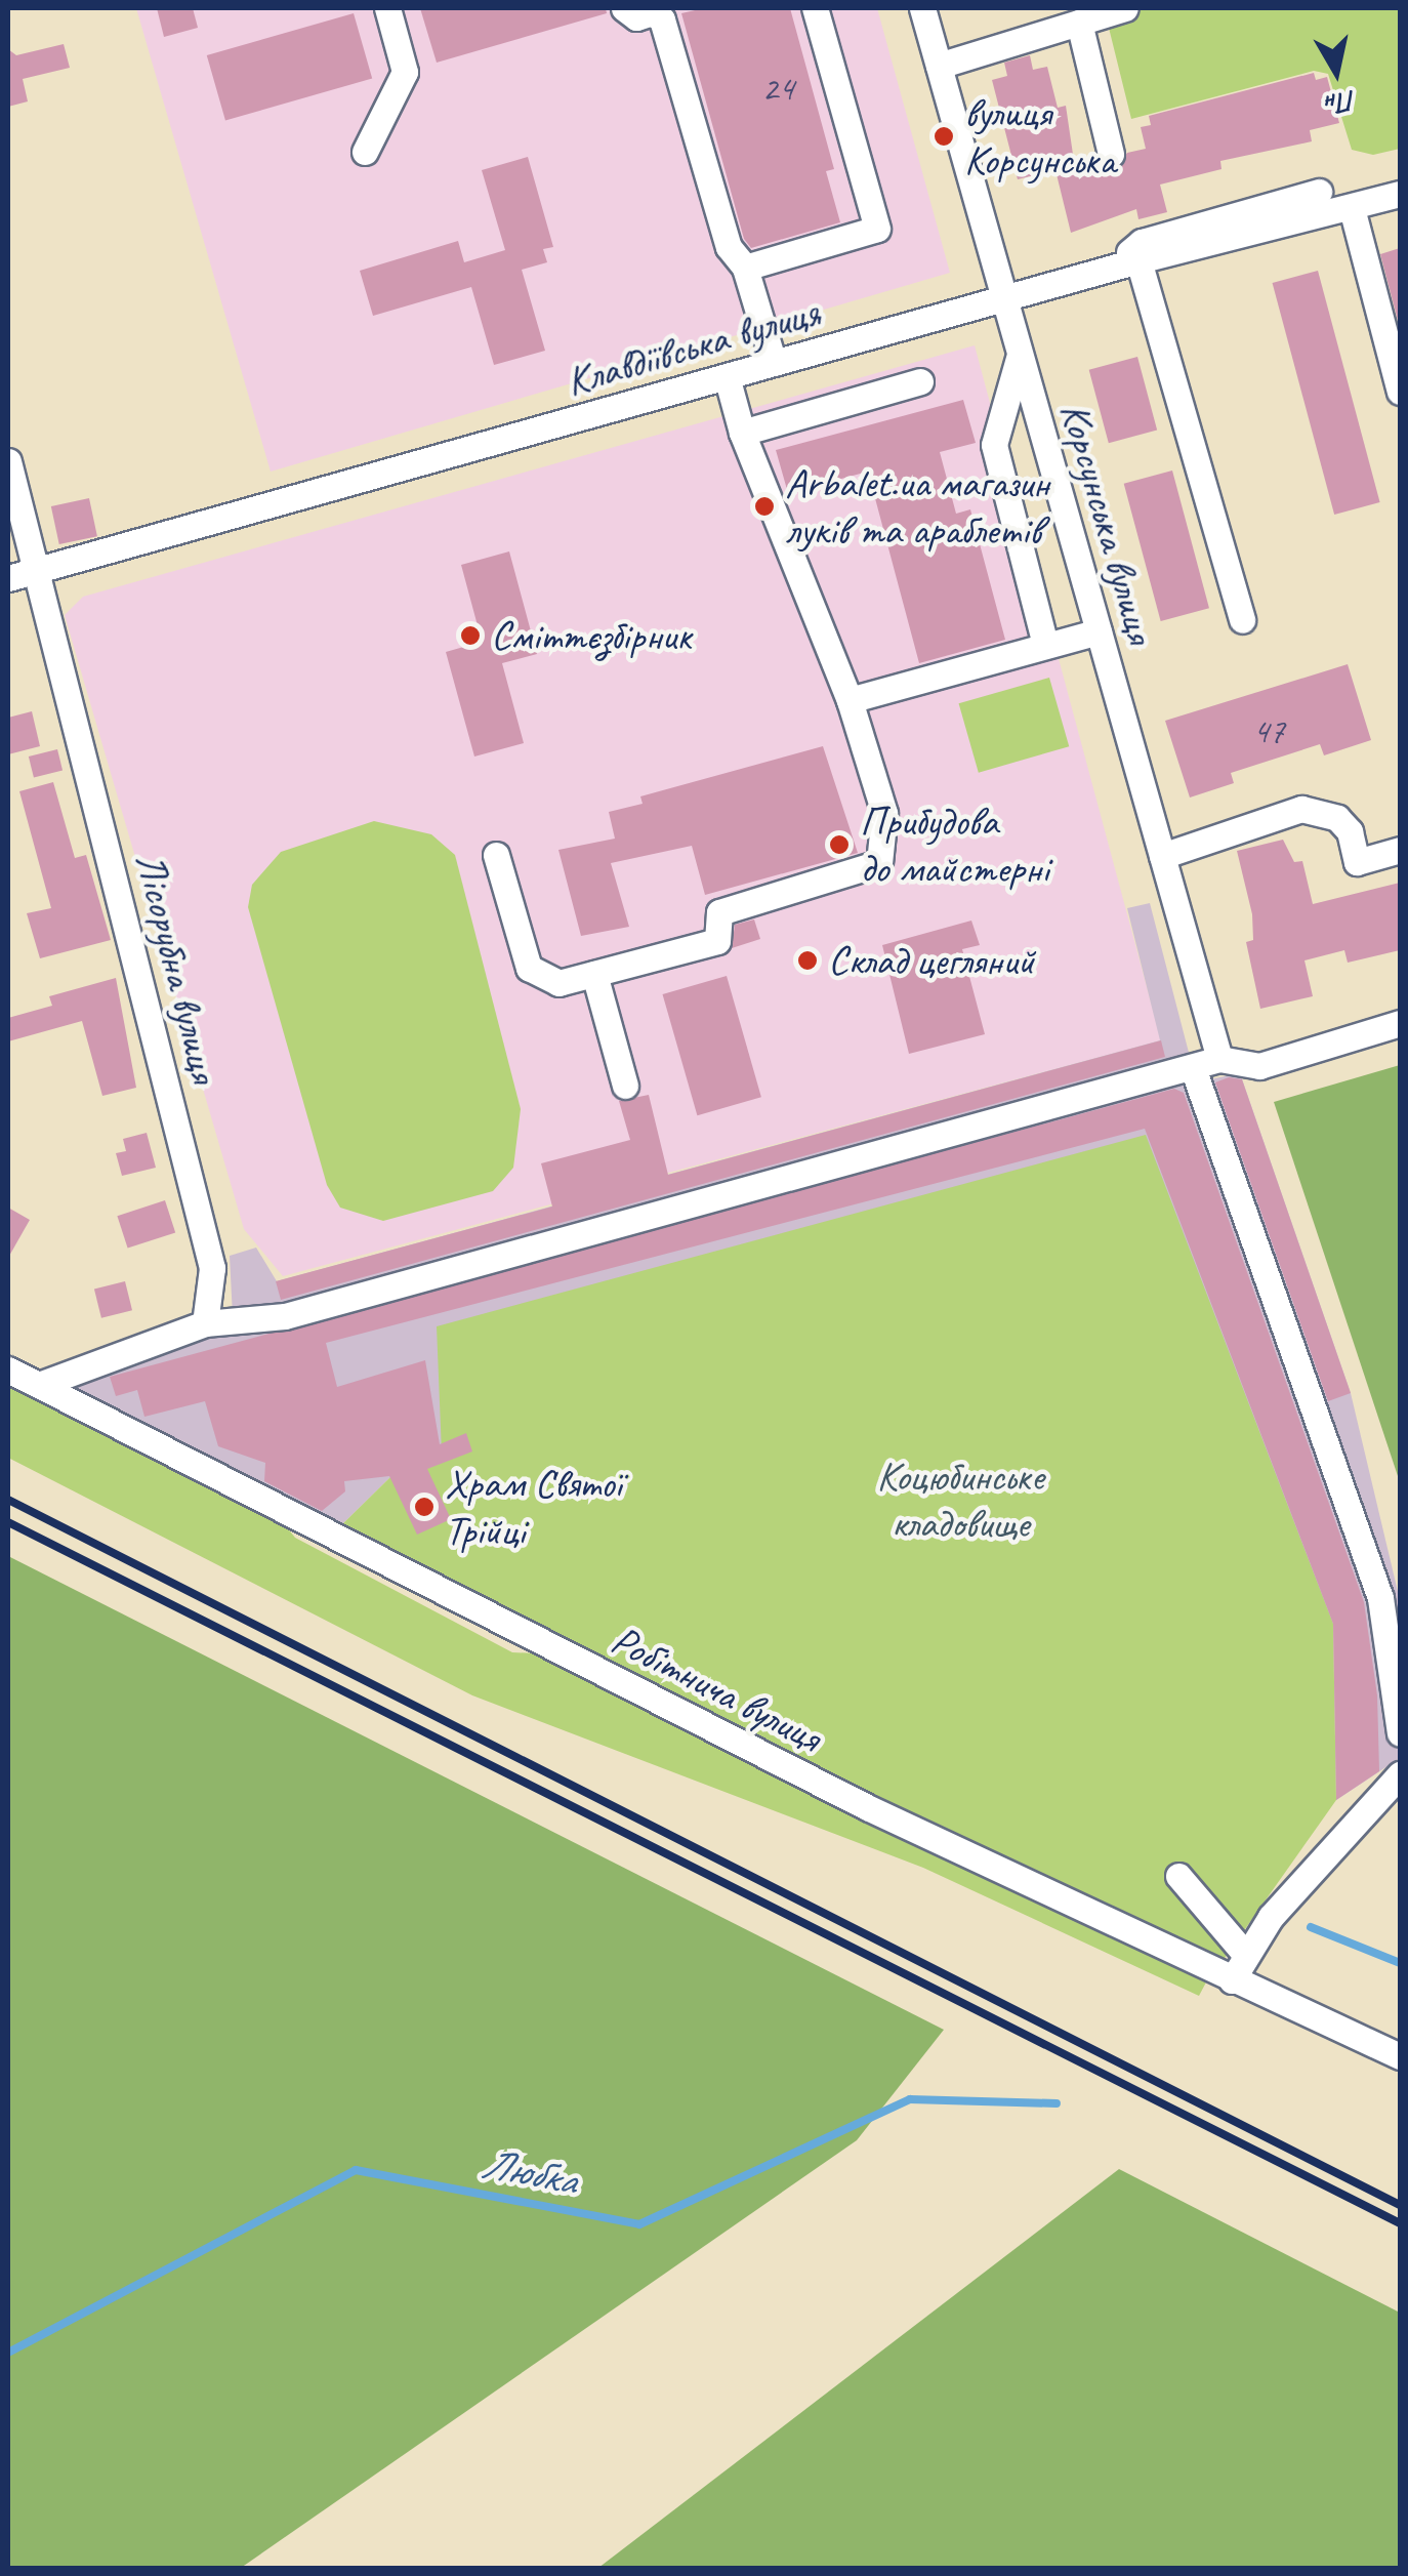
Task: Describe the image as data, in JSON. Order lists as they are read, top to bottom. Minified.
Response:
{"streets":{"street":["Клавдіївська вулиця","Корсунська вулиця","Лісорубна вулиця","Робітнича вулиця"]},"crossings":[["Клавдіївська вулиця","Корсунська вулиця"],["Клавдіївська вулиця","Лісорубна вулиця"]],"water":["Любка"],"parks":["Коцюбинське кладовище"],"places":["вулиця Корсунська","Arbalet.ua магазин луків та араблетів","Сміттєзбірник","Прибудова до майстерні","Склад цегляний","Храм Святої Трійці"],"house_numbers":["24","47"],"north":"bottom"}
